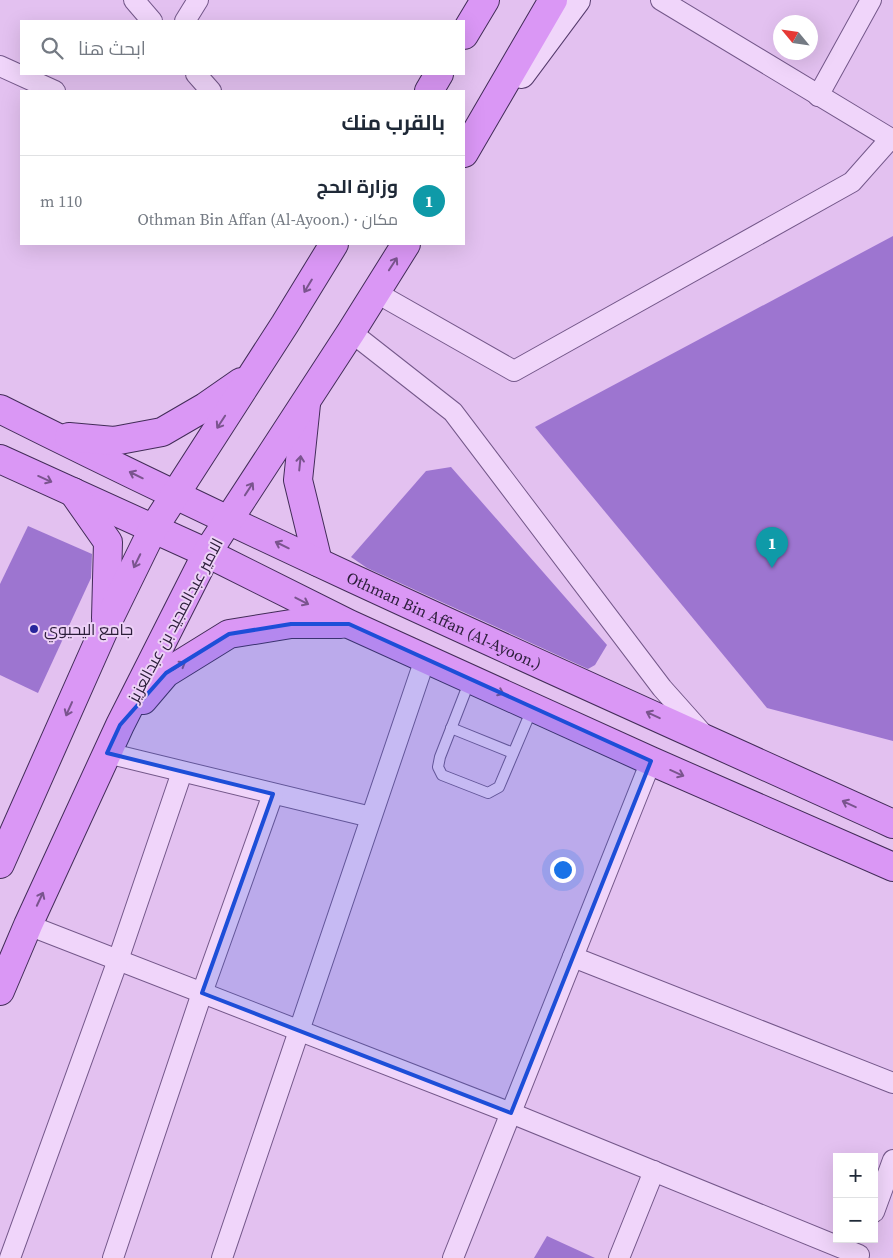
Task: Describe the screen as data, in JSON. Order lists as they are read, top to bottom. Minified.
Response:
{"streets":{"main road":["الامير عبدالمجيد بن عبدالعزيز","Othman Bin Affan (Al-Ayoon.)"]},"crossings":[["الامير عبدالمجيد بن عبدالعزيز","Othman Bin Affan (Al-Ayoon.)"]],"places":["جامع اليحيوي"],"north":"top left","page":{"search":"ابحث هنا","heading":"بالقرب منك","list":[{"mark":"1","name":"وزارة الحج","note":"مكان · Othman Bin Affan (Al-Ayoon.)","value":"110 m"}],"pins":"1","map_buttons":["+","−"]}}
